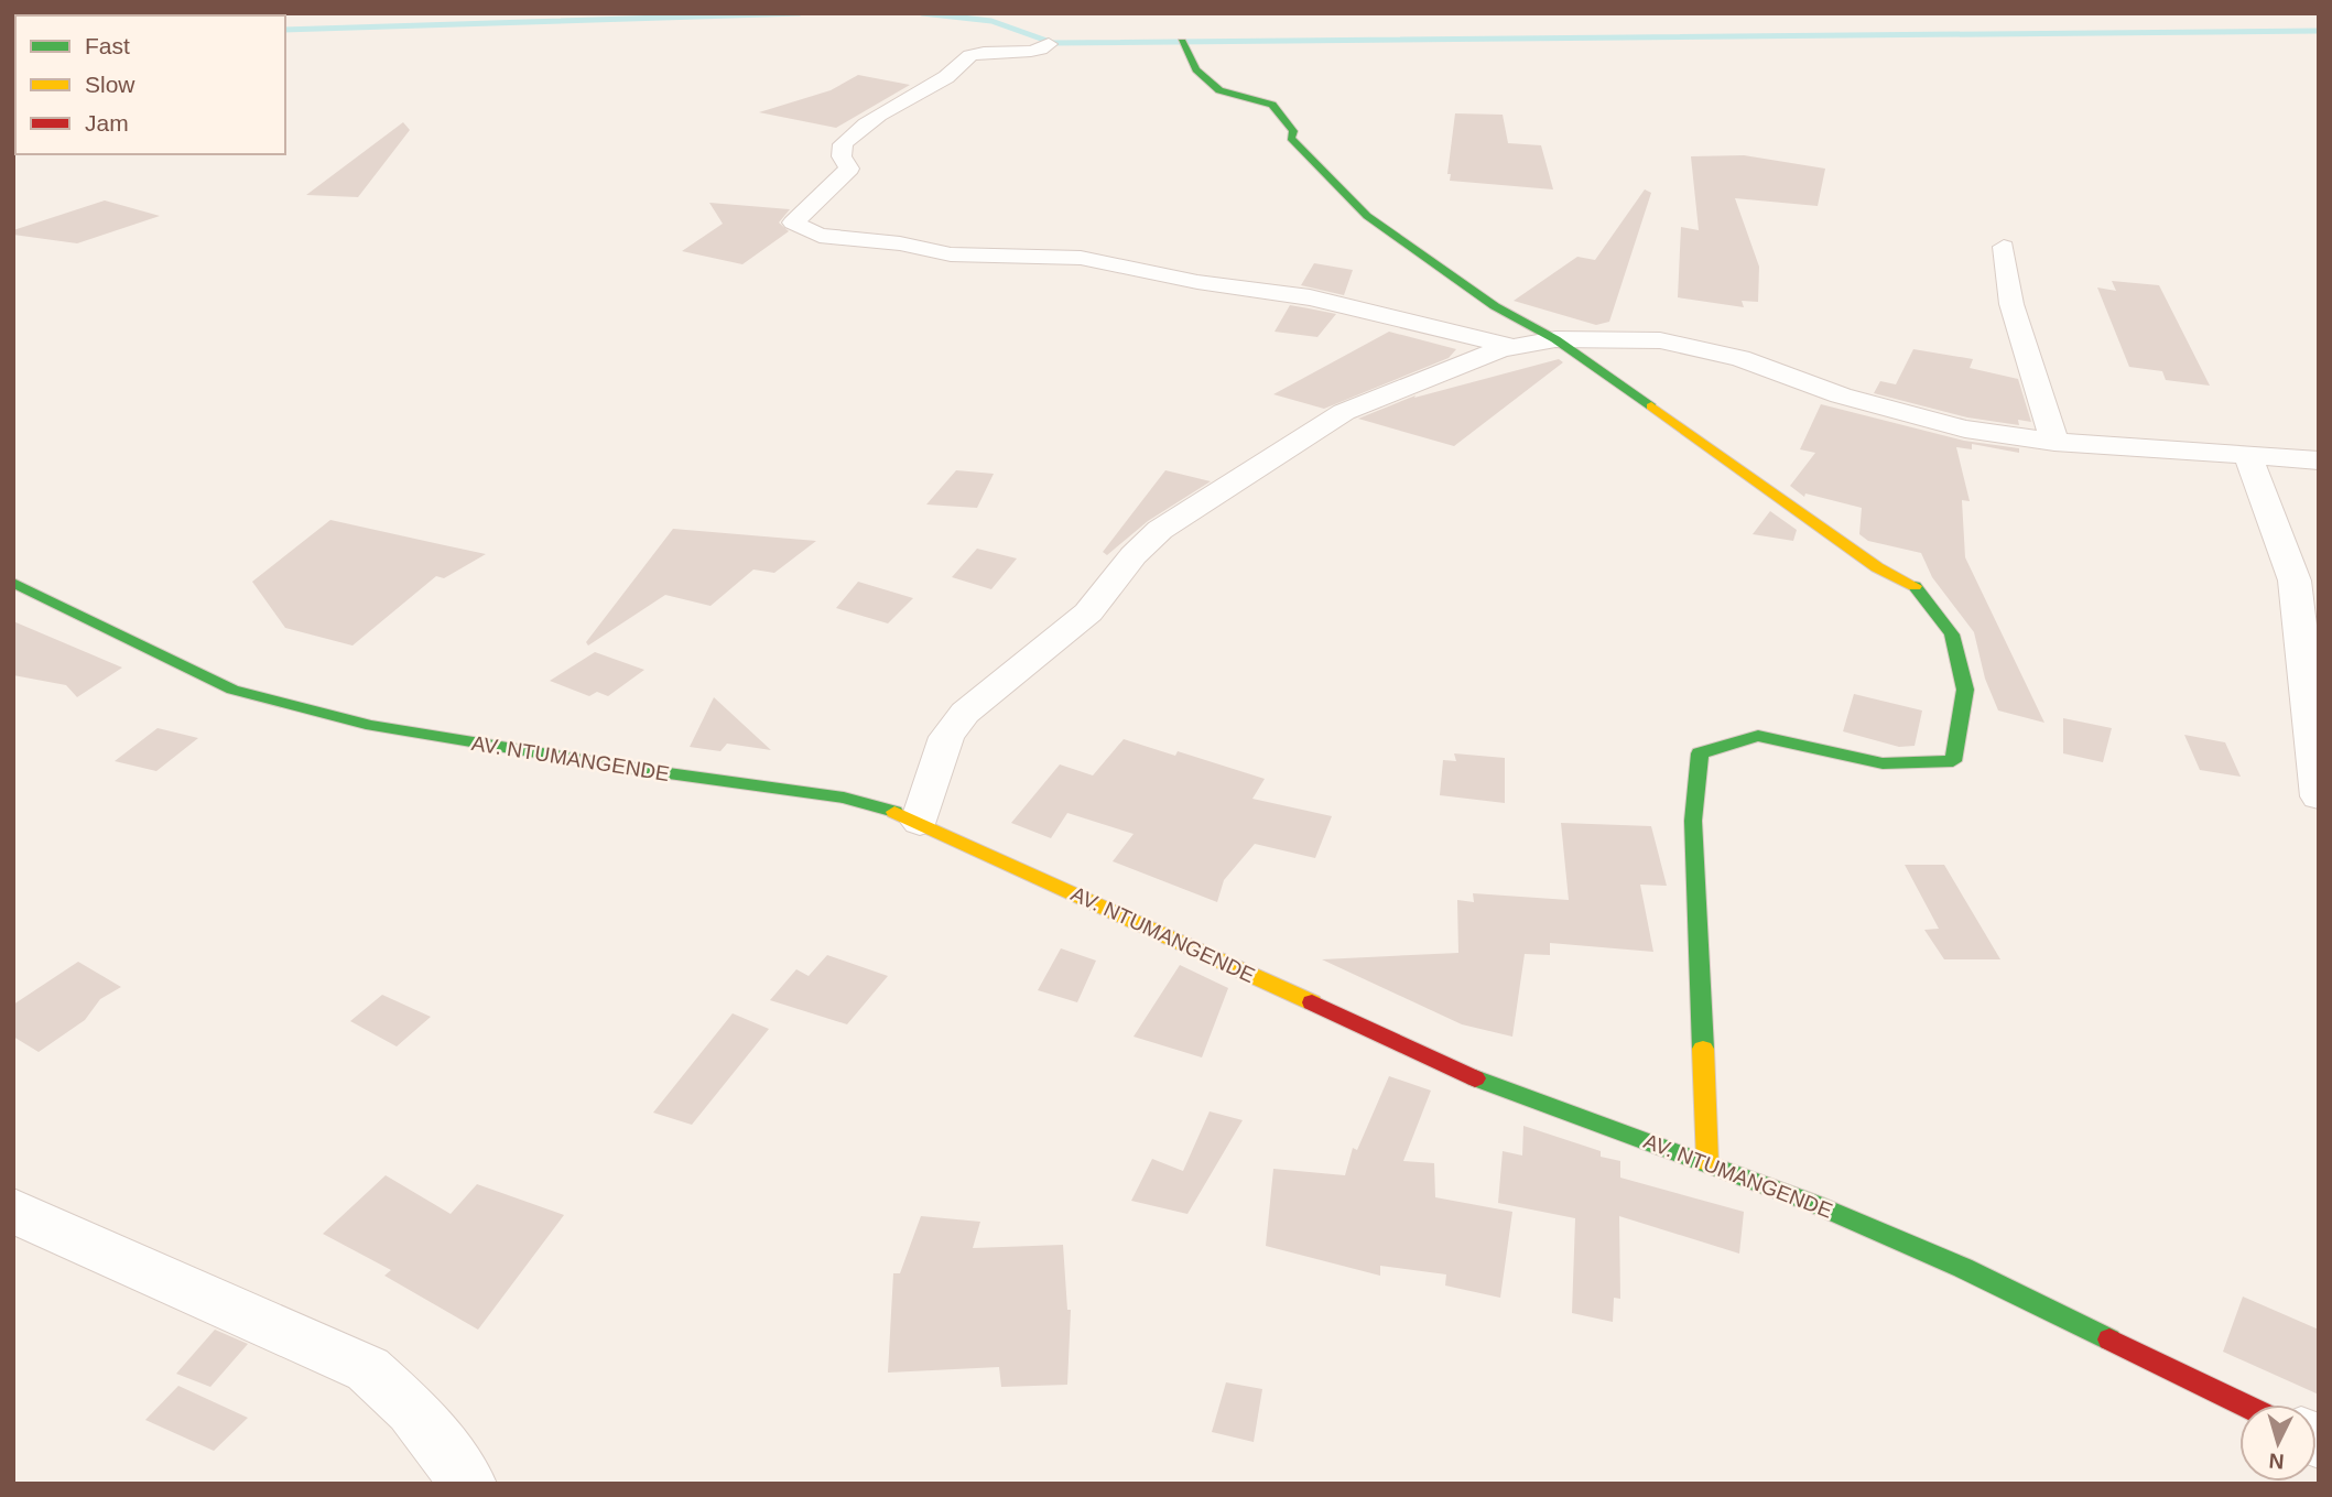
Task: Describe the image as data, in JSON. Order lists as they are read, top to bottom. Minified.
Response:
{"streets":{"street":["AV. NTUMANGENDE"]},"legend":["Fast","Slow","Jam"],"north":"bottom"}
